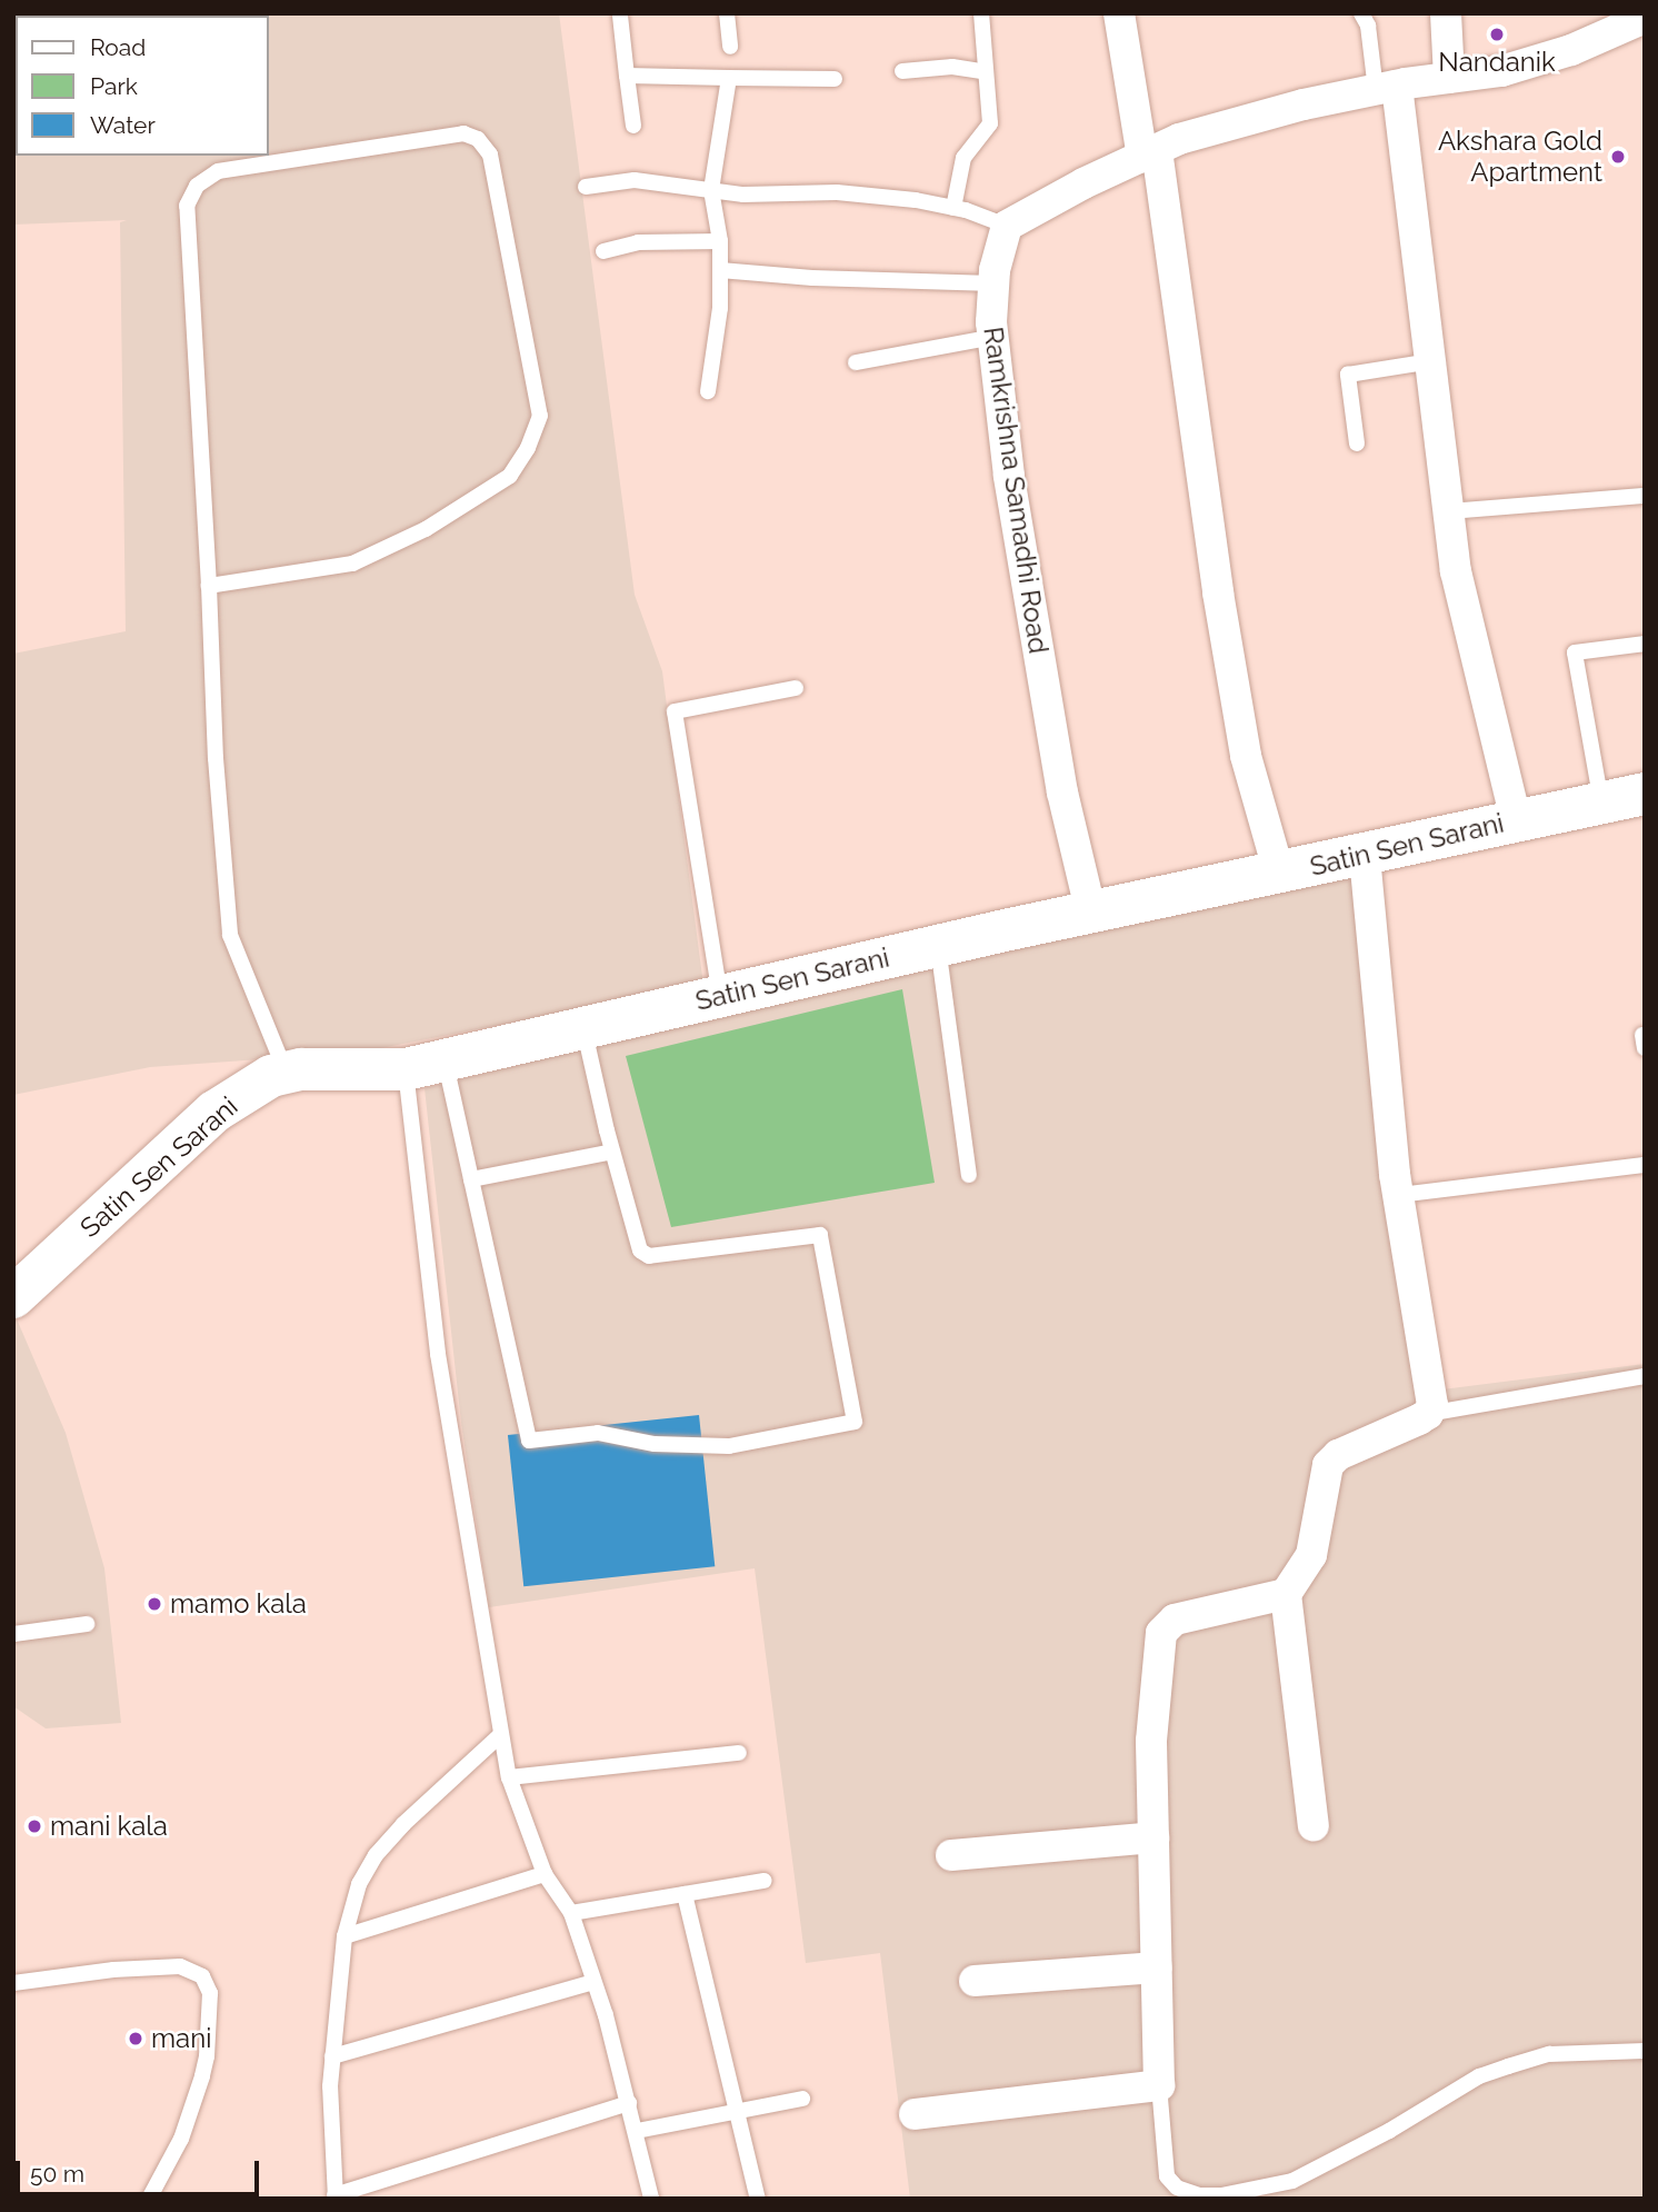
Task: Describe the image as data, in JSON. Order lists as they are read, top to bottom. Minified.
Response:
{"streets":{"main road":["Satin Sen Sarani"],"street":["Ramkrishna Samadhi Road"]},"crossings":[["Ramkrishna Samadhi Road","Satin Sen Sarani"]],"places":["Nandanik","Akshara Gold Apartment","mamo kala","mani kala","mani"],"legend":["Road","Park","Water"],"scale_bar":"50 m"}
